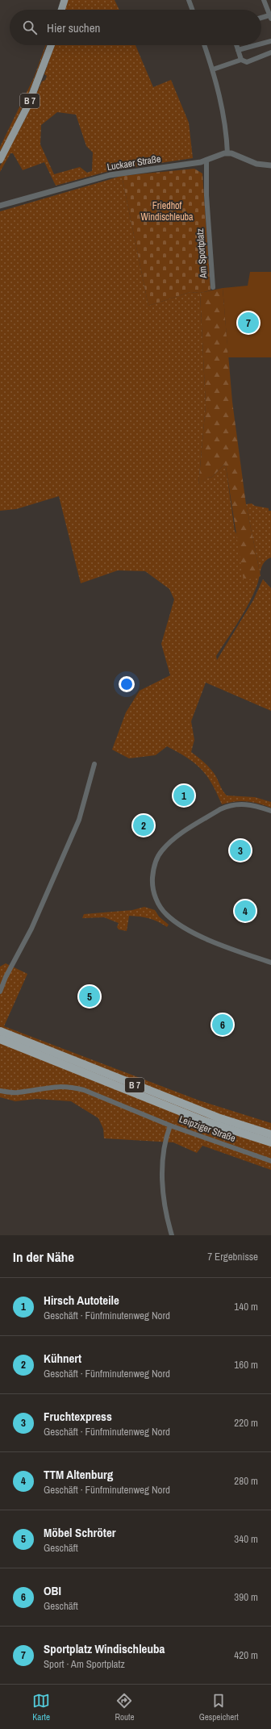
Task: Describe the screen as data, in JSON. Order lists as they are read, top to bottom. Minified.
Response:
{"streets":{"highway":["B 7"],"street":["Luckaer Straße","Am Sportplatz","Leipziger Straße"]},"crossings":[["Luckaer Straße","Am Sportplatz"]],"parks":["Friedhof Windischleuba"],"page":{"search":"Hier suchen","pins":["7","1","2","3","4","5","6"],"heading":["In der Nähe","7 Ergebnisse"],"list":[{"mark":"1","name":"Hirsch Autoteile","note":"Geschäft · Fünfminutenweg Nord","value":"140 m"},{"mark":"2","name":"Kühnert","note":"Geschäft · Fünfminutenweg Nord","value":"160 m"},{"mark":"3","name":"Fruchtexpress","note":"Geschäft · Fünfminutenweg Nord","value":"220 m"},{"mark":"4","name":"TTM Altenburg","note":"Geschäft · Fünfminutenweg Nord","value":"280 m"},{"mark":"5","name":"Möbel Schröter","note":"Geschäft","value":"340 m"},{"mark":"6","name":"OBI","note":"Geschäft","value":"390 m"},{"mark":"7","name":"Sportplatz Windischleuba","note":"Sport · Am Sportplatz","value":"420 m"}],"nav":["Karte","Route","Gespeichert"]}}
